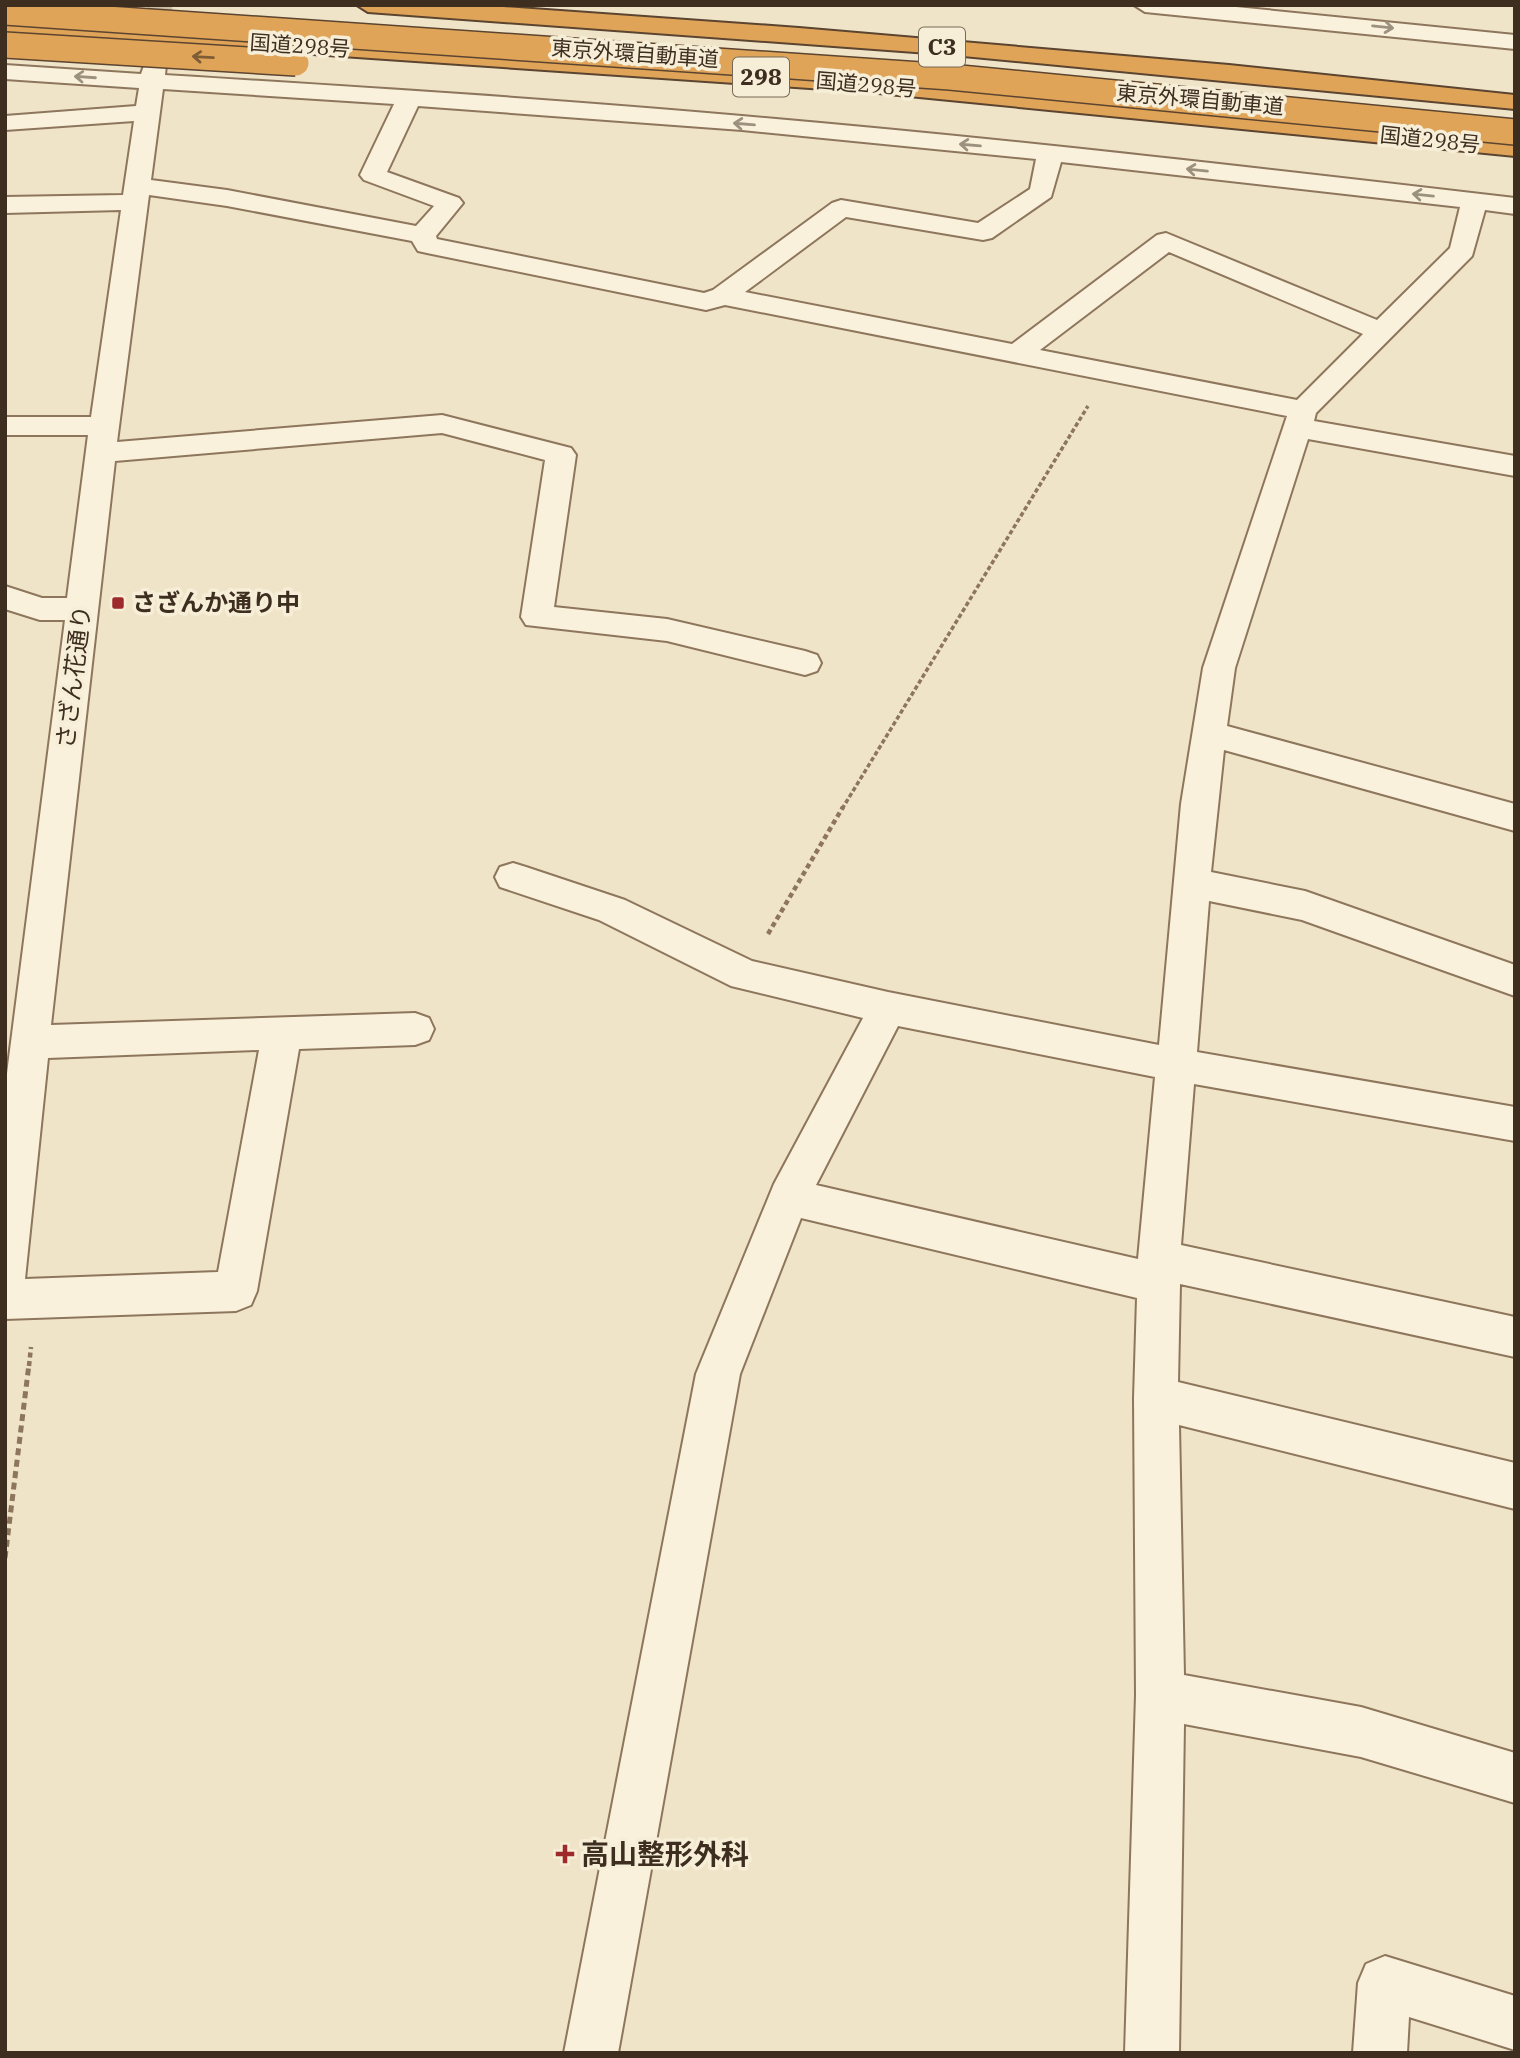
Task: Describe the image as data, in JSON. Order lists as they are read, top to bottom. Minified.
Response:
{"streets":{"highway":["国道298号","C3","東京外環自動車道","298"],"street":["さざん花通り"]},"places":{"transit":["さざんか通り中"],"health":["高山整形外科"]}}
